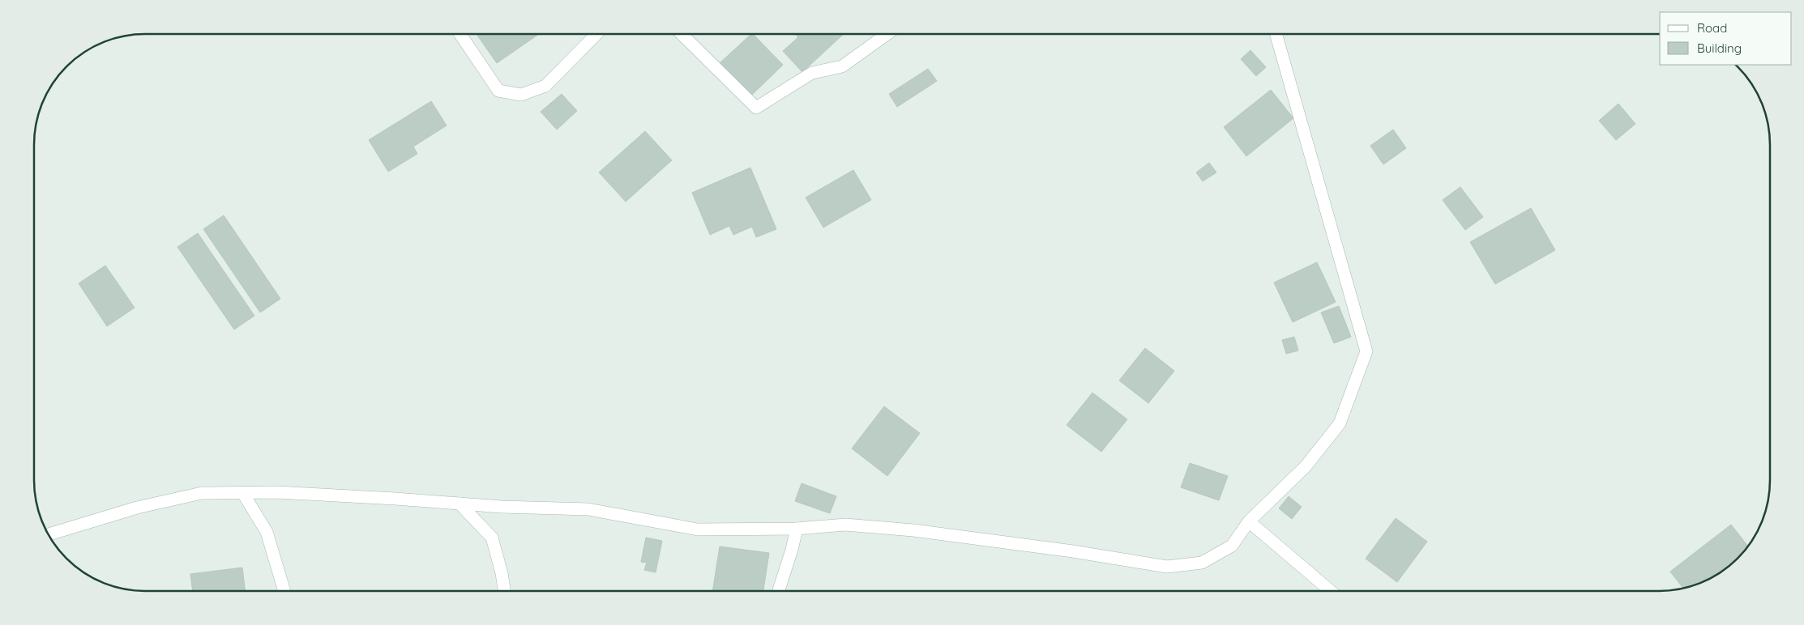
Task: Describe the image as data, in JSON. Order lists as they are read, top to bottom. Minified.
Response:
{"legend":["Road","Building"]}
